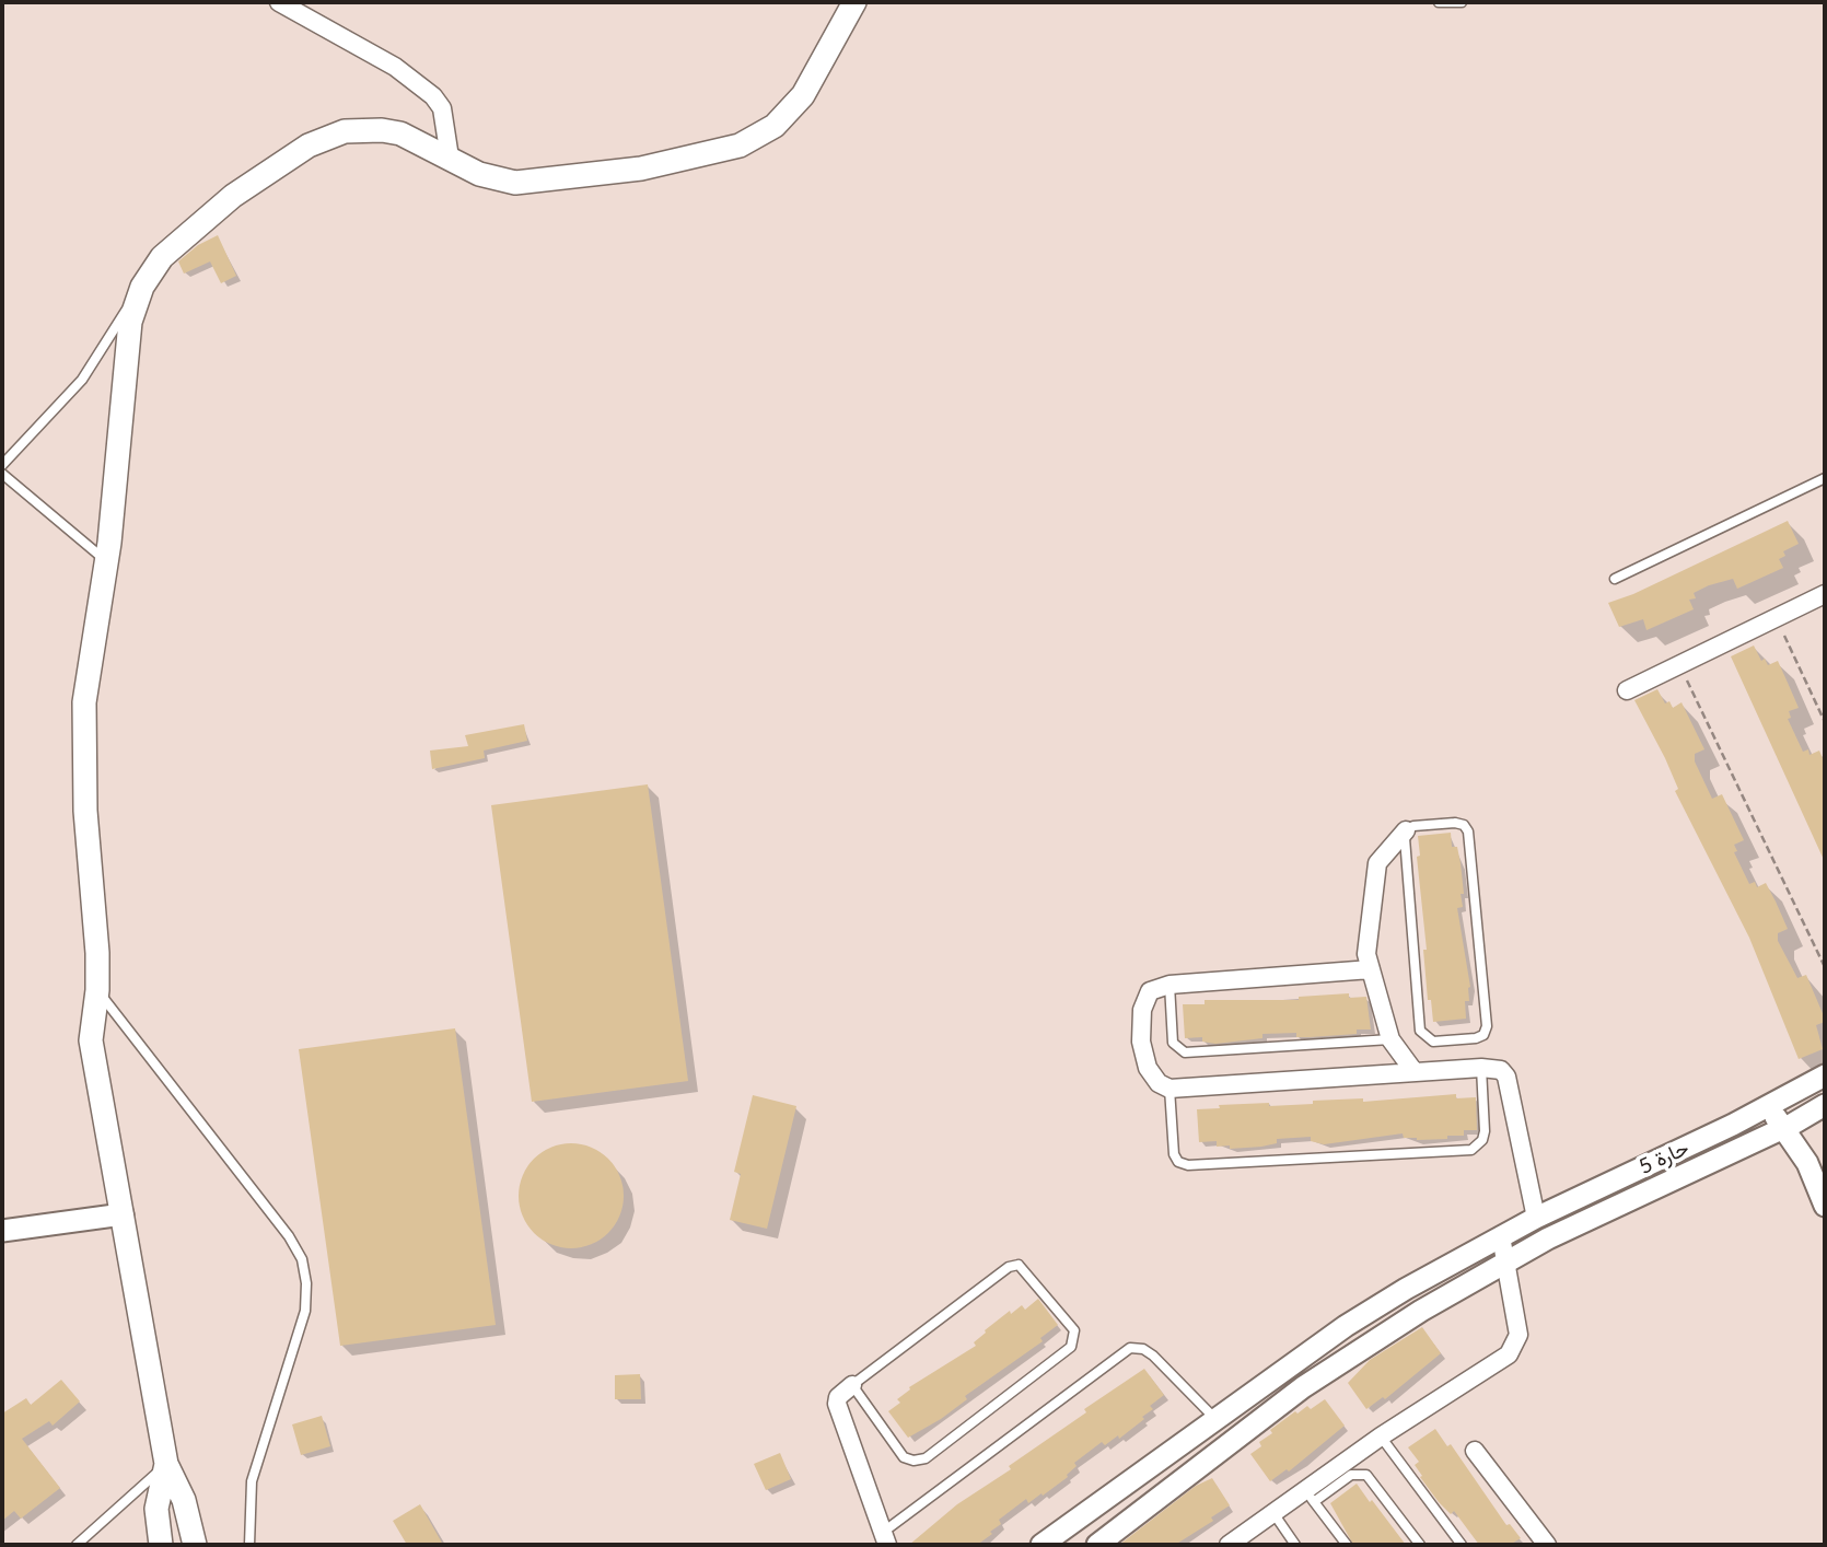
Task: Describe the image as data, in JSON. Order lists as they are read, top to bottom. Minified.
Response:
{"streets":{"street":["حارة 5"]}}
